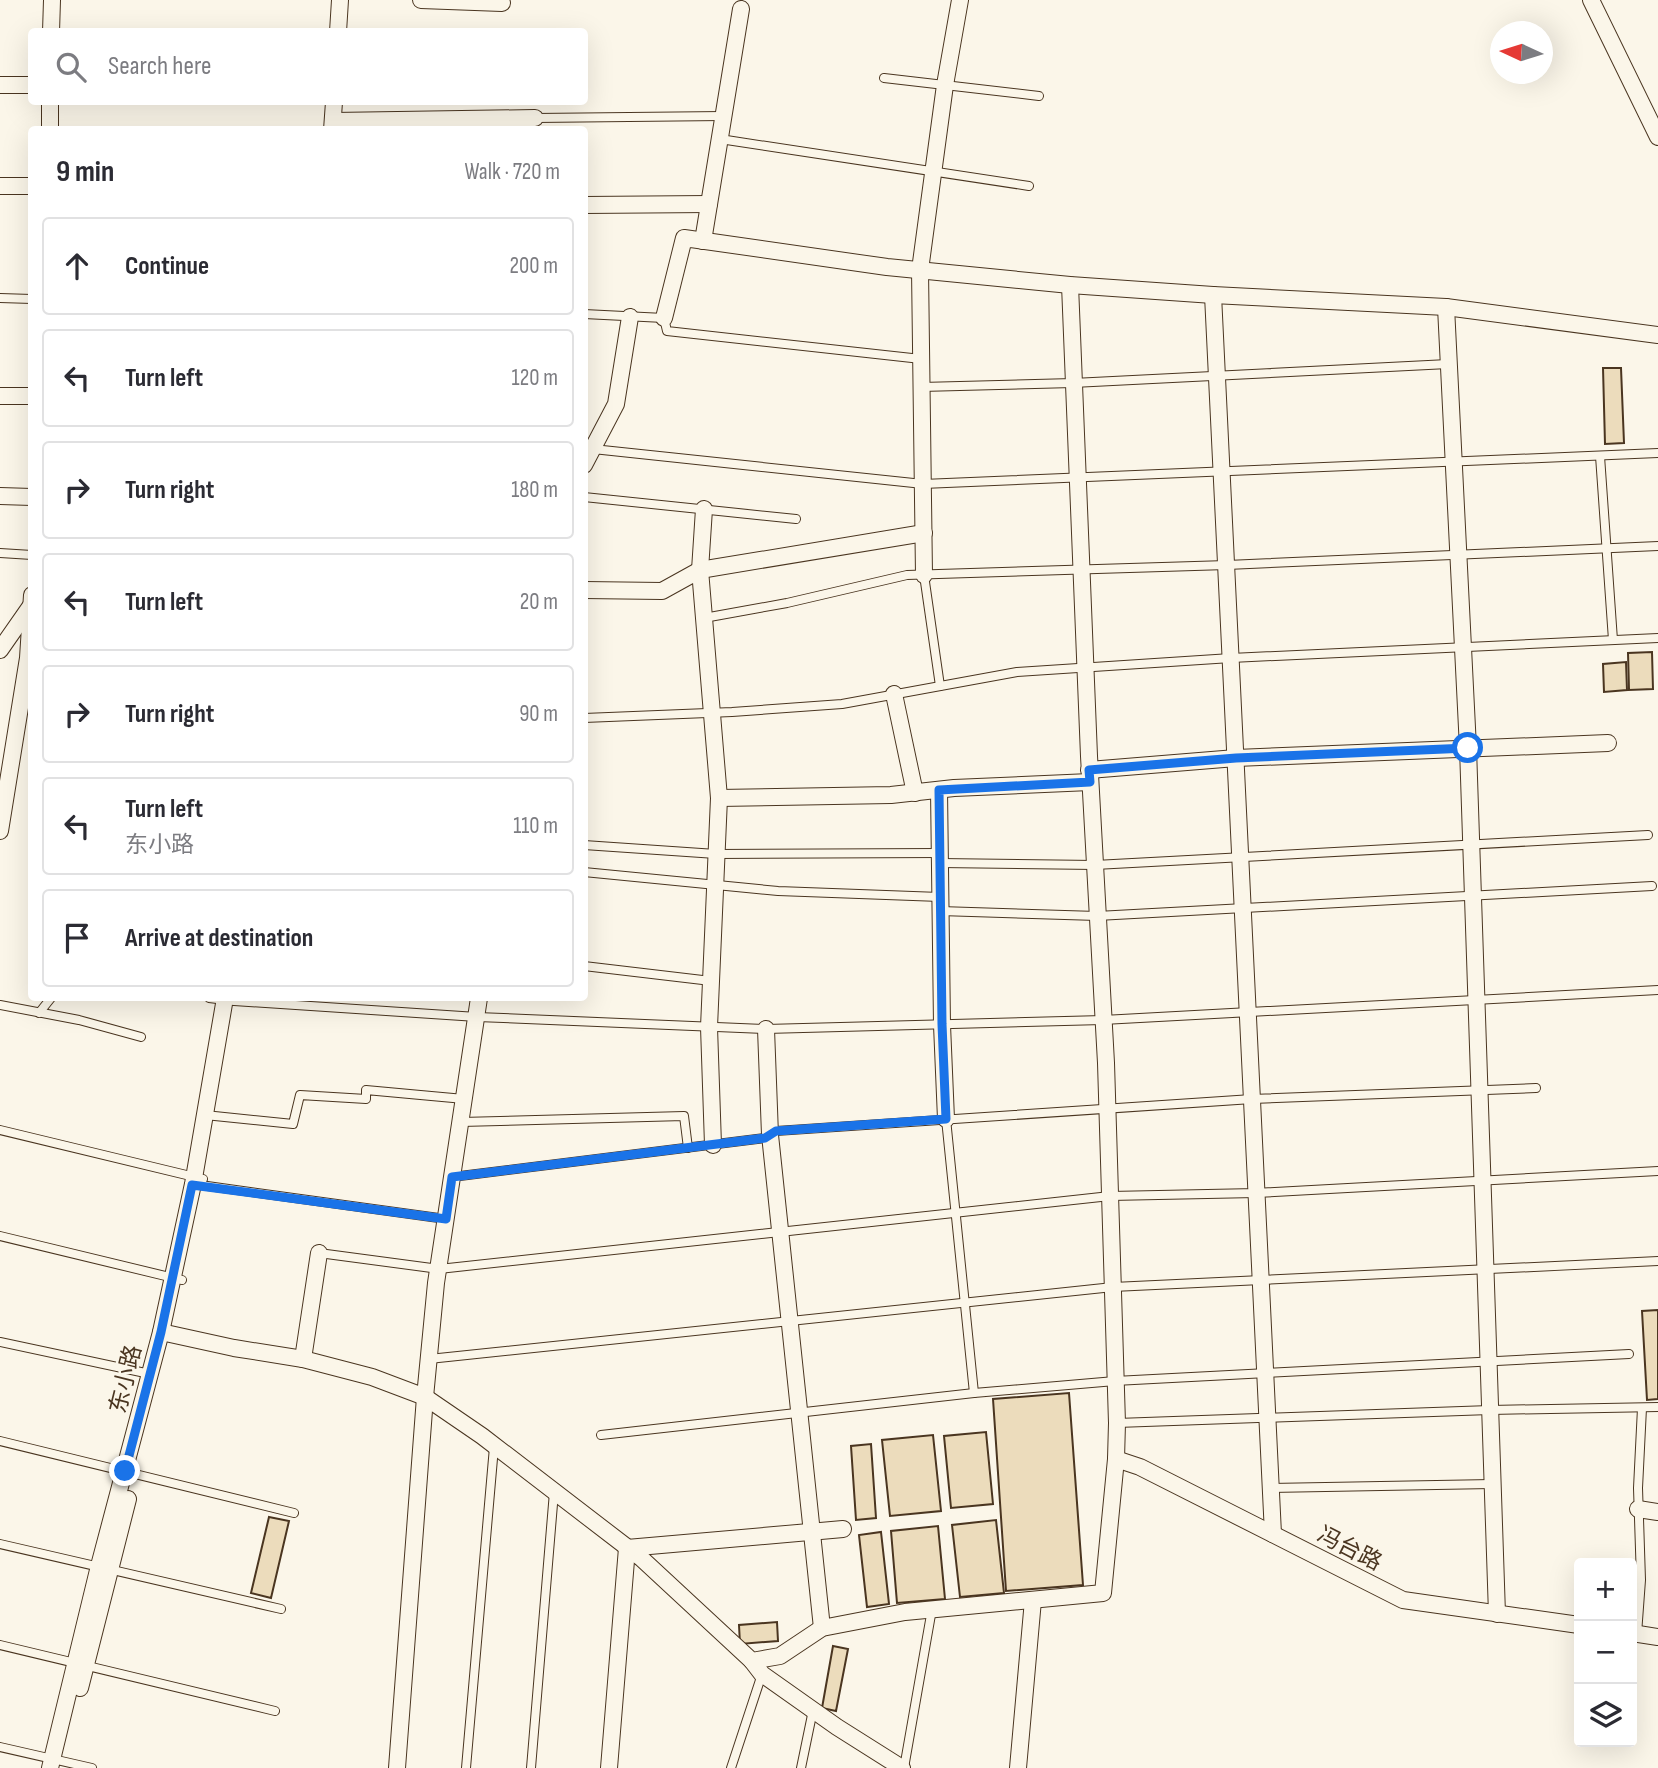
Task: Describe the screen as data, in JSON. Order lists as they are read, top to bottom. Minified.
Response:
{"streets":{"street":["东小路","冯台路"]},"north":"left","page":{"search":"Search here","heading":["9 min","Walk · 720 m"],"list":[["Continue","200 m"],["Turn left","120 m"],["Turn right","180 m"],["Turn left","20 m"],["Turn right","90 m"],["Turn left","东小路","110 m"],"Arrive at destination"],"map_buttons":["+","−"]}}
